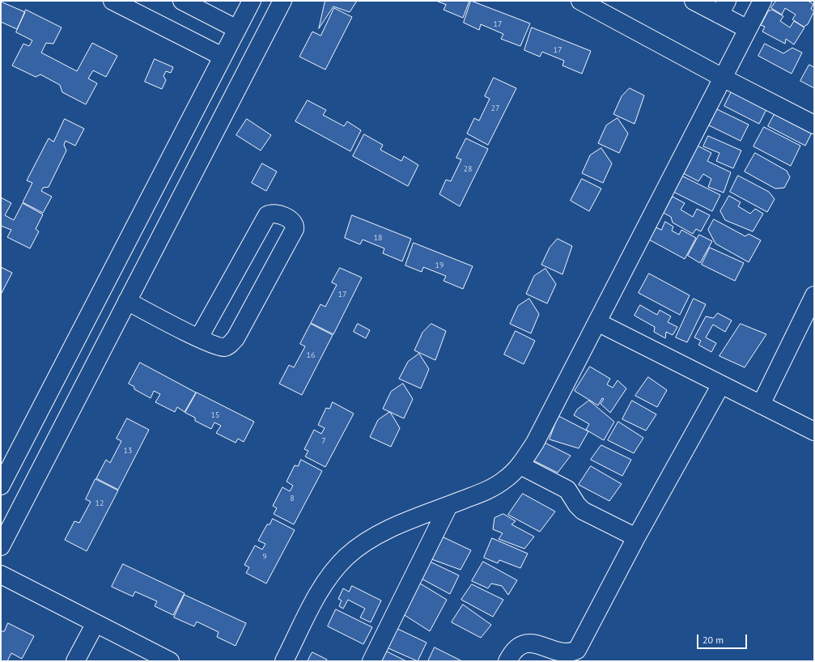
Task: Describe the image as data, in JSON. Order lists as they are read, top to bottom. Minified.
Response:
{"house_numbers":["17","17","27","28","18","19","17","16","15","7","13","8","12","9"],"scale_bar":"20 m"}
